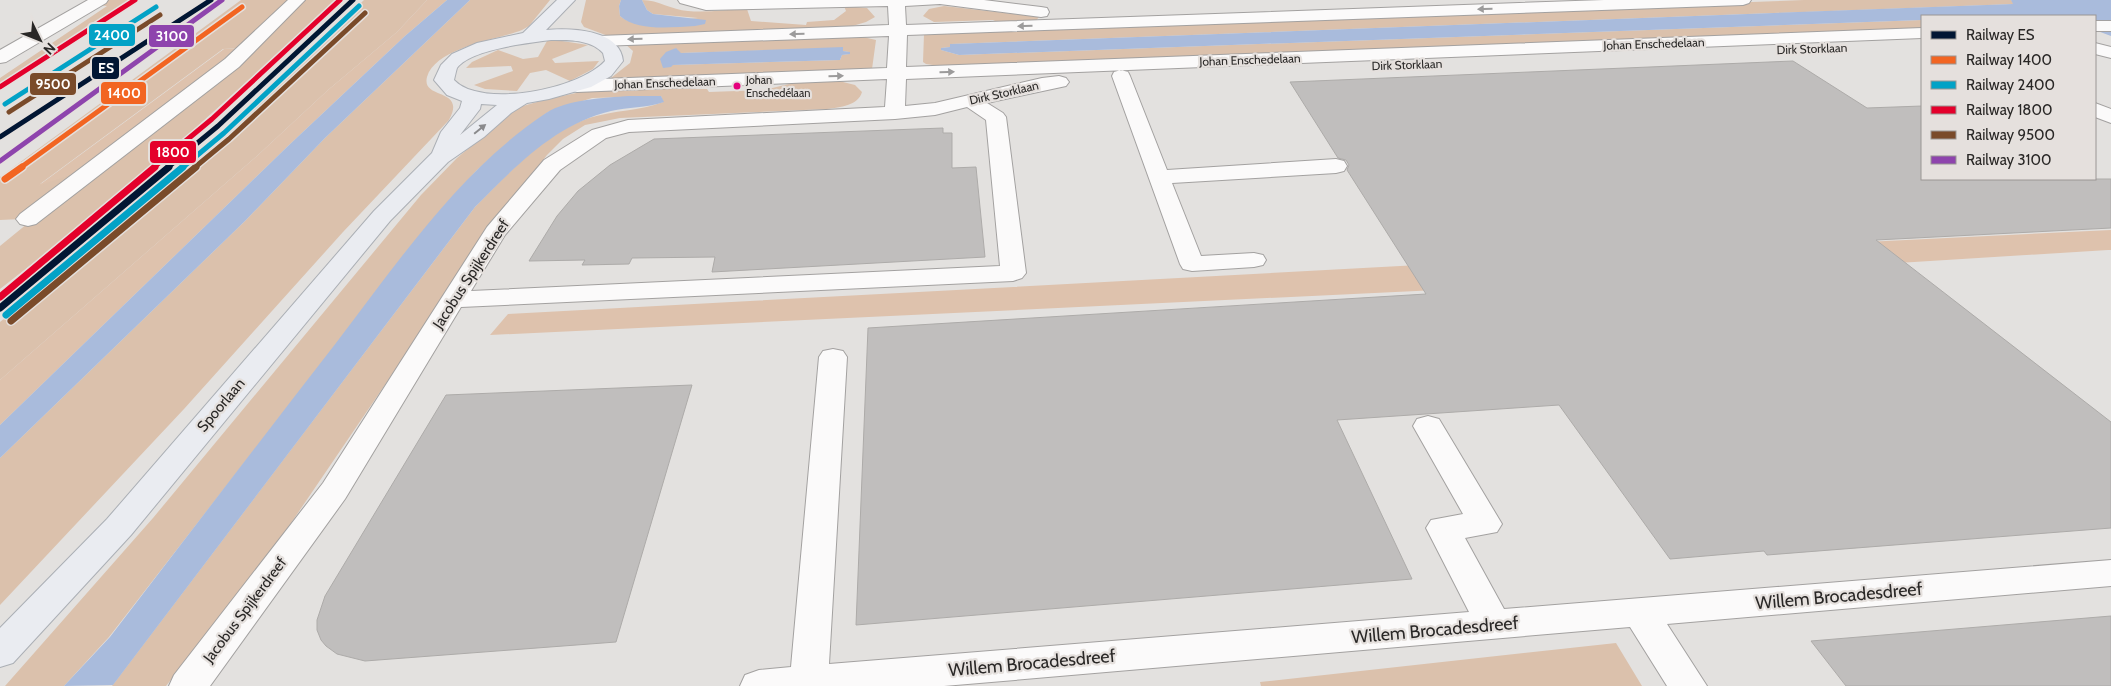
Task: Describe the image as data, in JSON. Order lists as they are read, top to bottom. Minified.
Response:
{"streets":{"main road":["Spoorlaan"],"street":["Johan Enschedelaan","Dirk Storklaan","Jacobus Spijkerdreef","Willem Brocadesdreef"]},"crossings":[["Dirk Storklaan","Jacobus Spijkerdreef"]],"places":["Johan Enschedélaan"],"lines":["rail line ES","rail line 1800","rail line 3100","rail line 2400","rail line 1400","rail line 9500"],"legend":["Railway ES","Railway 1400","Railway 2400","Railway 1800","Railway 9500","Railway 3100"],"north":"bottom right"}
